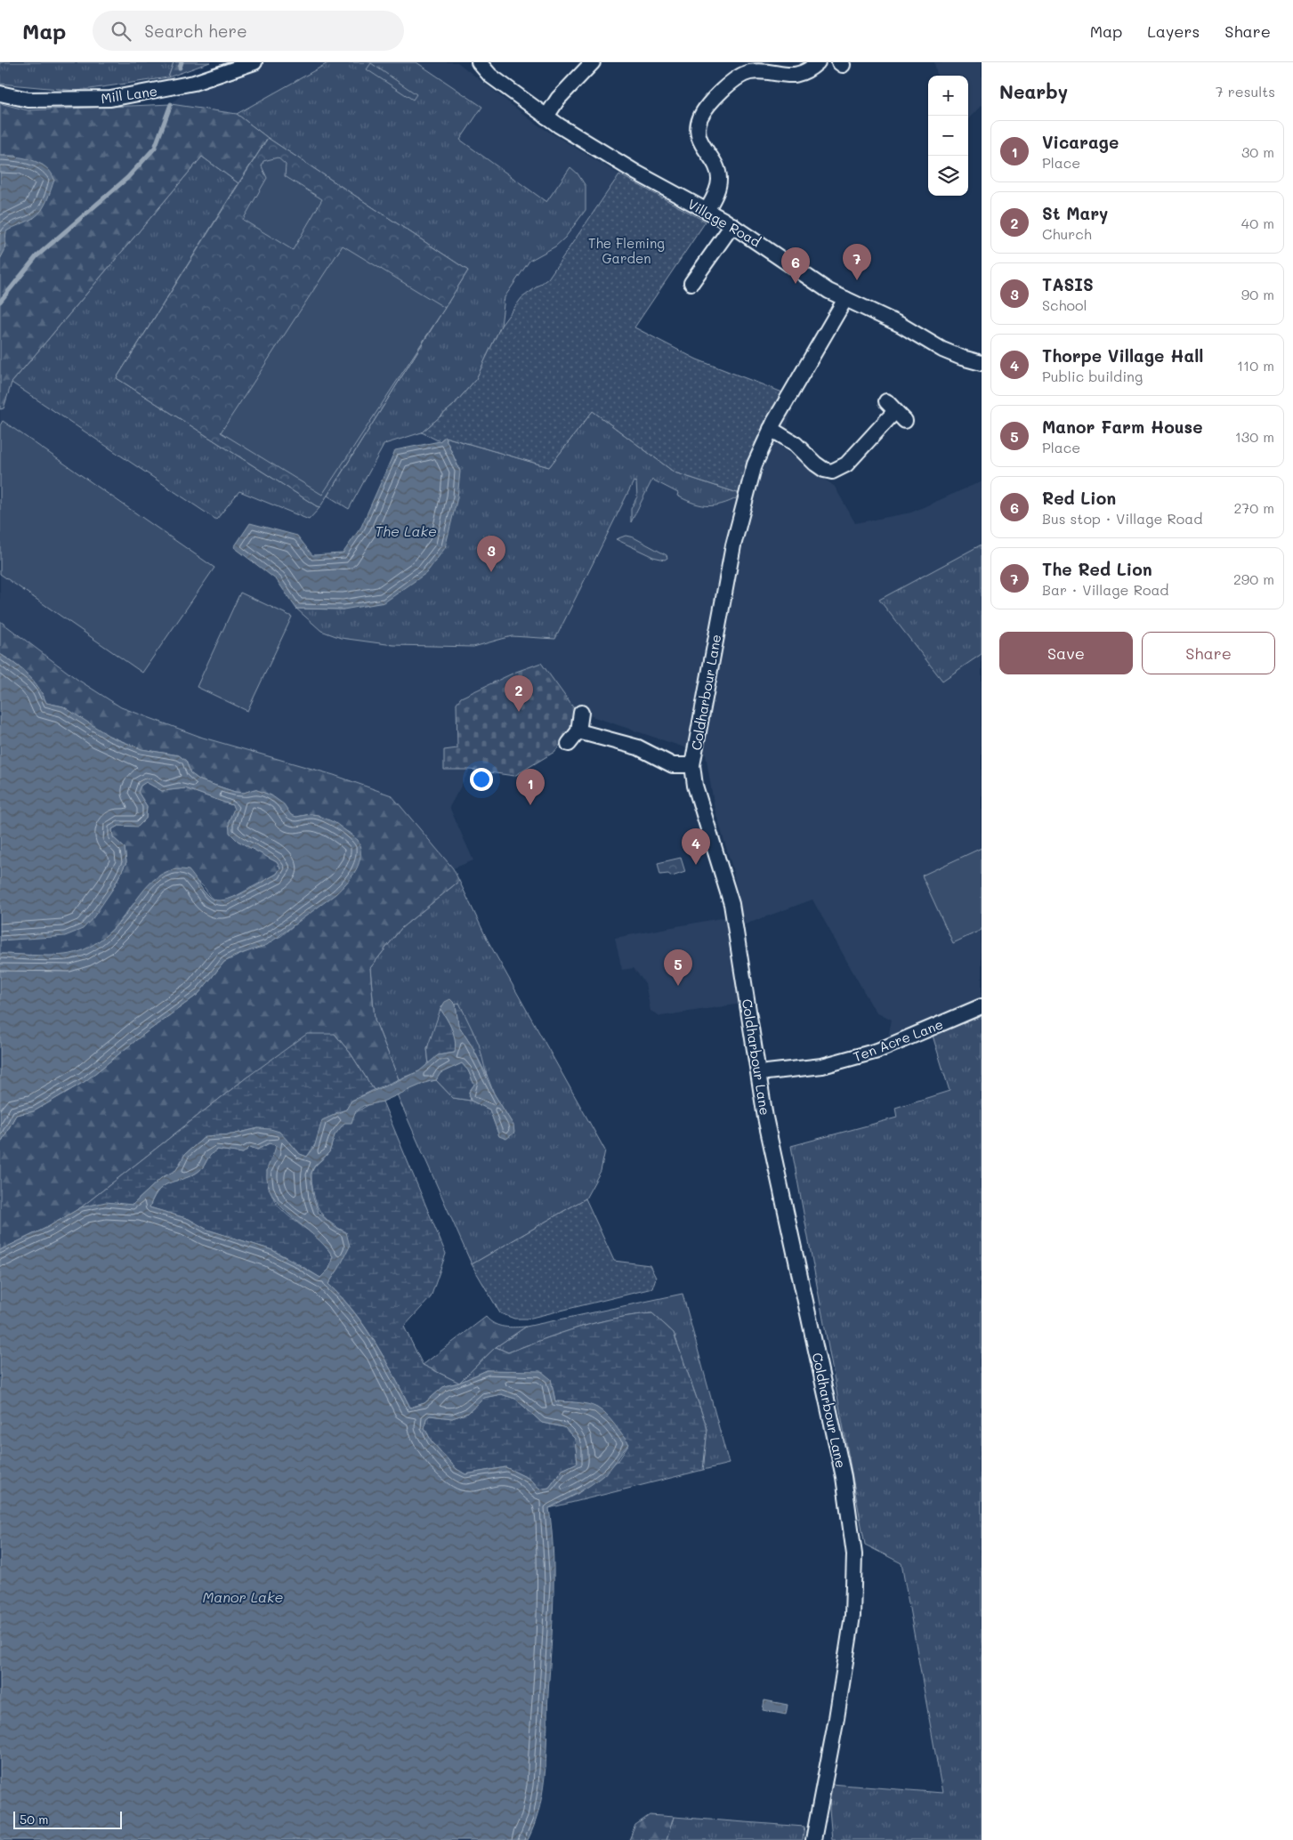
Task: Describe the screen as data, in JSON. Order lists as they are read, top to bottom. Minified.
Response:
{"streets":{"street":["Mill Lane","Village Road","Coldharbour Lane","Ten Acre Lane"]},"crossings":[["Village Road","Coldharbour Lane"],["Coldharbour Lane","Ten Acre Lane"]],"water":["The Lake","Manor Lake"],"parks":["The Fleming Garden"],"scale_bar":"50 m","page":{"header":"Map","search":"Search here","nav":["Map","Layers","Share"],"heading":["Nearby","7 results"],"map_buttons":["+","−"],"list":[{"mark":"1","name":"Vicarage","note":"Place","value":"30 m"},{"mark":"2","name":"St Mary","note":"Church","value":"40 m"},{"mark":"3","name":"TASIS","note":"School","value":"90 m"},{"mark":"4","name":"Thorpe Village Hall","note":"Public building","value":"110 m"},{"mark":"5","name":"Manor Farm House","note":"Place","value":"130 m"},{"mark":"6","name":"Red Lion","note":"Bus stop · Village Road","value":"270 m"},{"mark":"7","name":"The Red Lion","note":"Bar · Village Road","value":"290 m"}],"pins":["7","6","3","2","1","4","5"],"buttons":["Save","Share"],"scale":"50 m"}}
